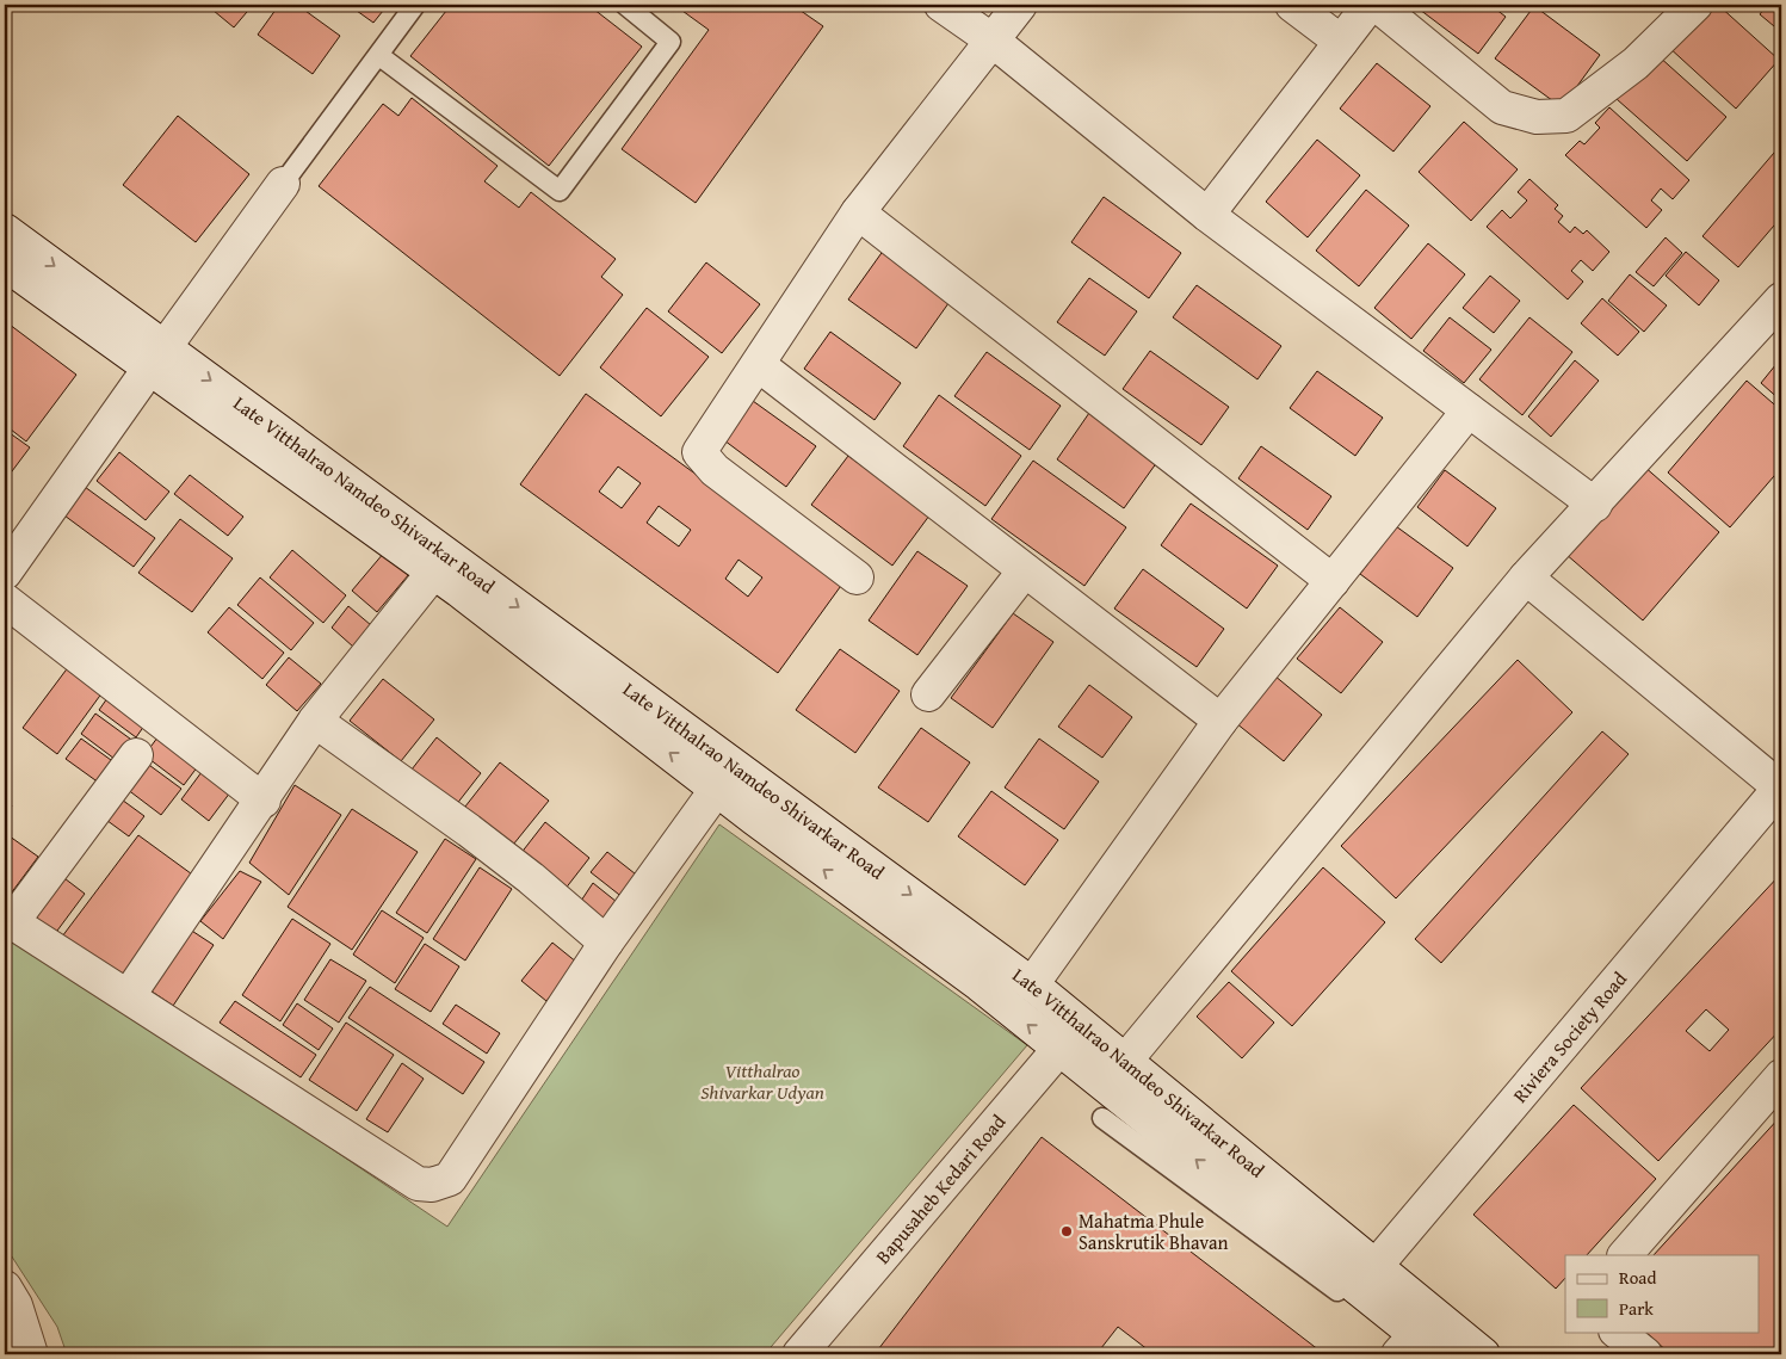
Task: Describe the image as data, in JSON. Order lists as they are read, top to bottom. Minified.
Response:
{"streets":{"street":["Late Vitthalrao Namdeo Shivarkar Road","Riviera Society Road","Bapusaheb Kedari Road"]},"crossings":[["Late Vitthalrao Namdeo Shivarkar Road","Riviera Society Road"],["Late Vitthalrao Namdeo Shivarkar Road","Bapusaheb Kedari Road"]],"parks":["Vitthalrao Shivarkar Udyan"],"places":["Mahatma Phule Sanskrutik Bhavan"],"legend":["Road","Park"]}
